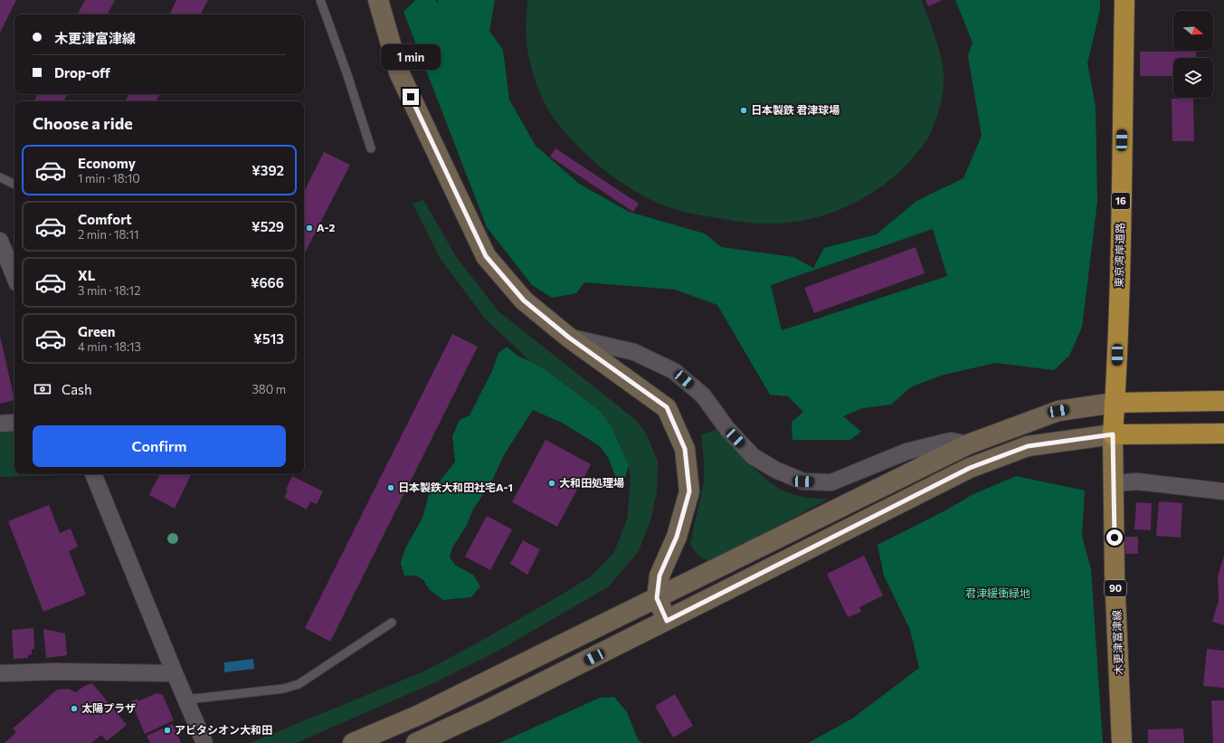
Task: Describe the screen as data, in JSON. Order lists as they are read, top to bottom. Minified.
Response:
{"streets":{"highway":["16","東京湾岸道路"],"main road":["90","木更津富津線"]},"crossings":[["東京湾岸道路","木更津富津線"]],"parks":["君津緩衝緑地"],"places":["日本製鉄 君津球場","A-2","大和田処理場","日本製鉄大和田社宅A-1","太陽プラザ","アビタシオン大和田"],"north":"right","page":{"banner":["木更津富津線","Drop-off"],"bubble":"1 min","heading":"Choose a ride","list":[{"name":"Economy","note":"1 min · 18:10","value":"¥392"},{"name":"Comfort","note":"2 min · 18:11","value":"¥529"},{"name":"XL","note":"3 min · 18:12","value":"¥666"},{"name":"Green","note":"4 min · 18:13","value":"¥513"}],"pay":["Cash","380 m"],"buttons":"Confirm"}}
